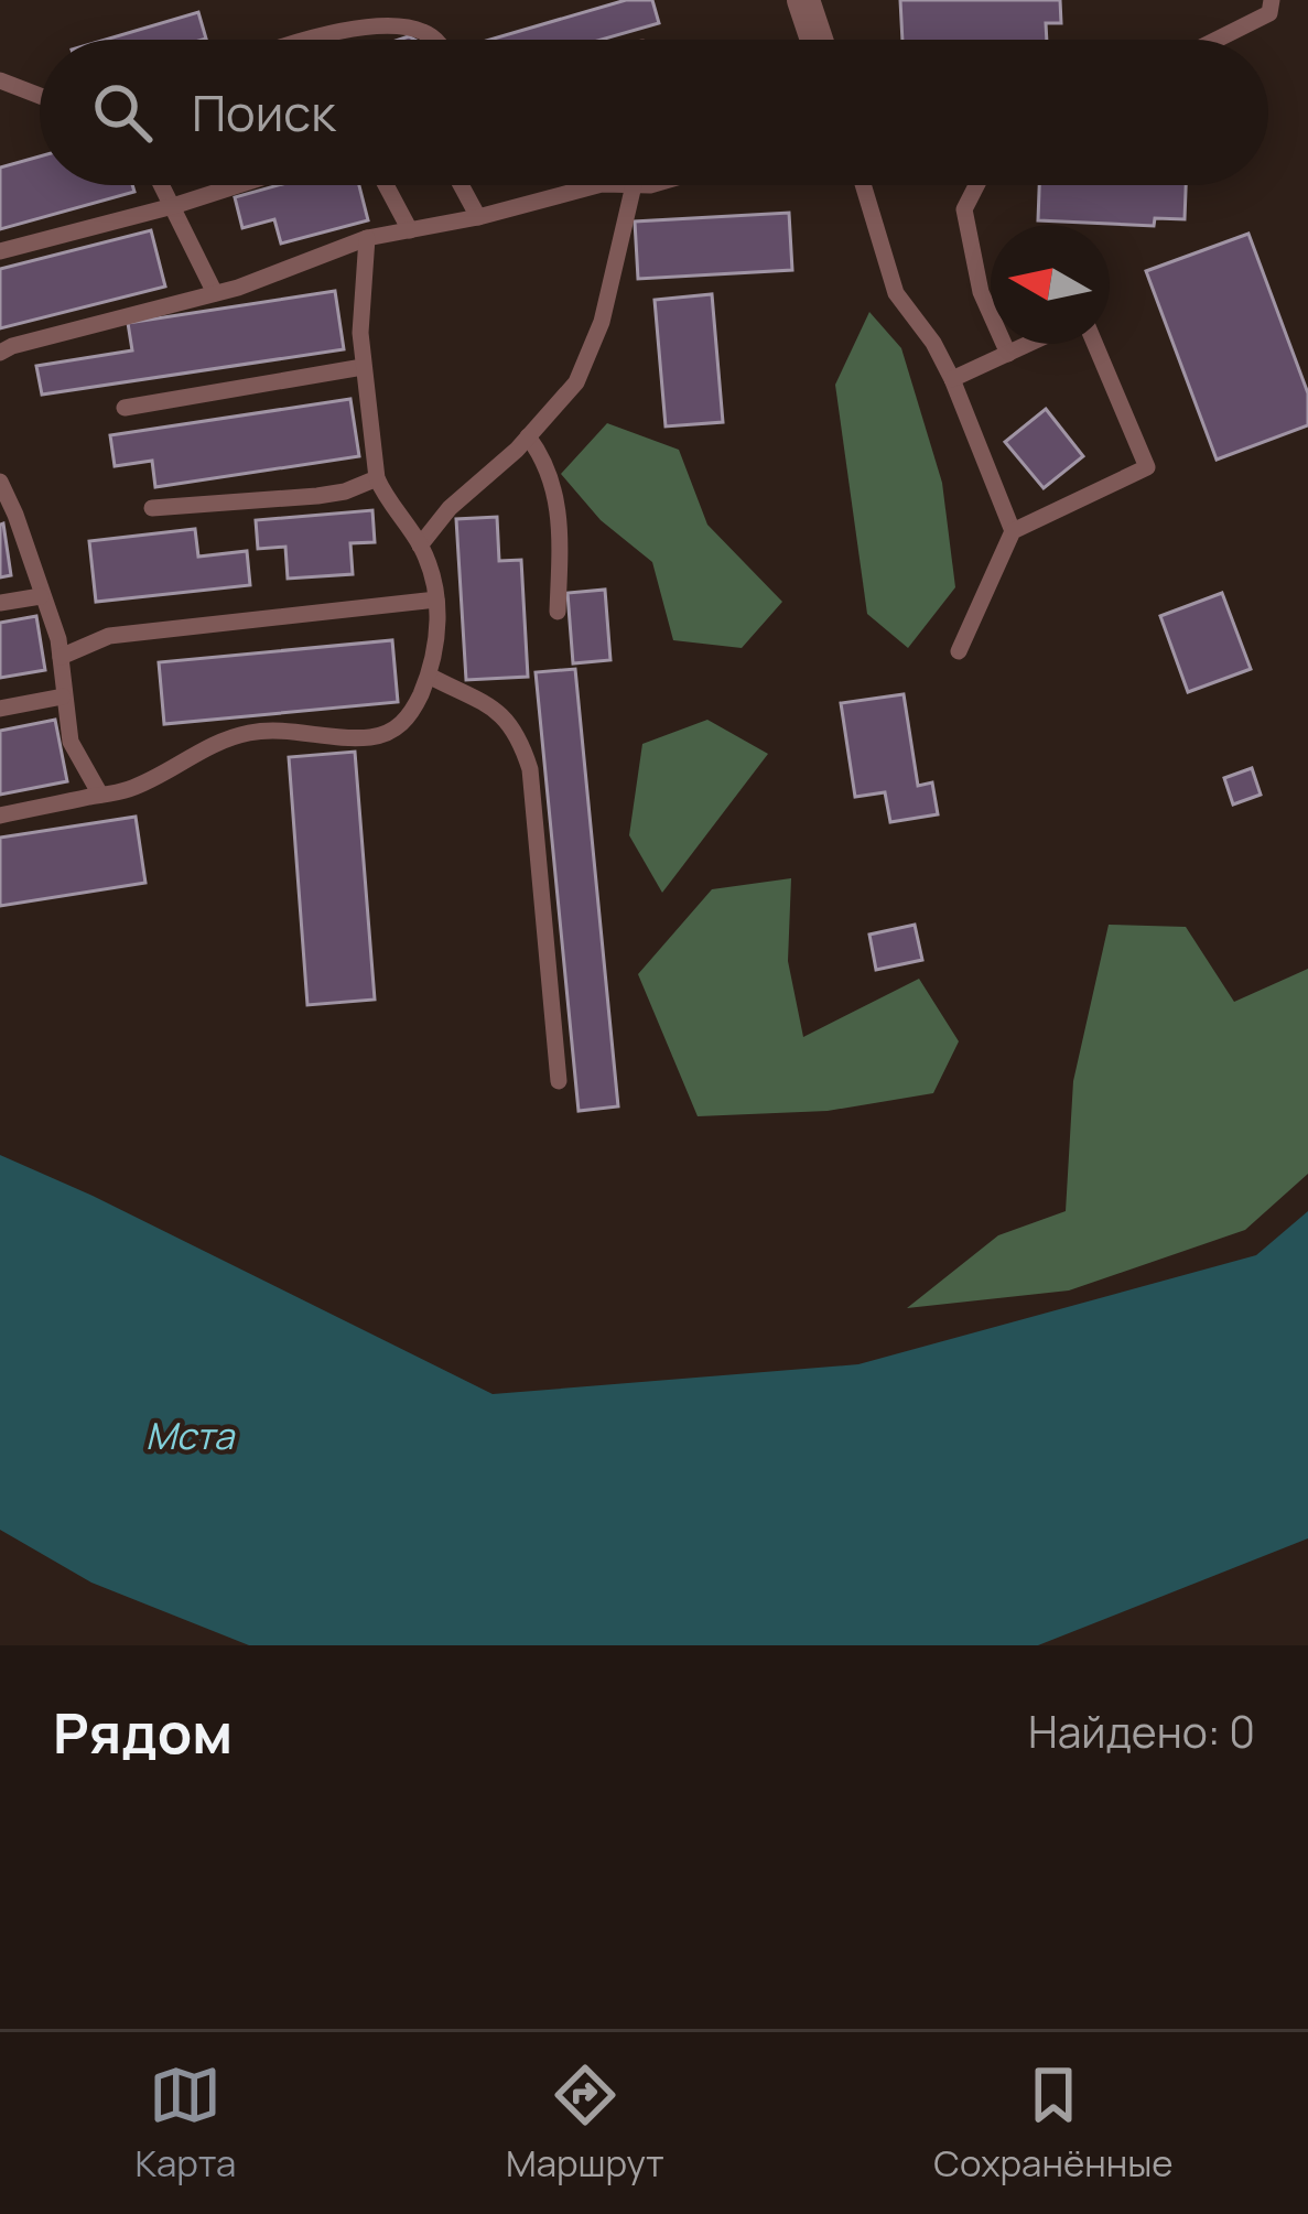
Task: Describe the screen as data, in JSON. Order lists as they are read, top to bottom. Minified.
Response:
{"water":["Мста"],"north":"left","page":{"search":"Поиск","heading":["Рядом","Найдено: 0"],"nav":["Карта","Маршрут","Сохранённые"]}}
